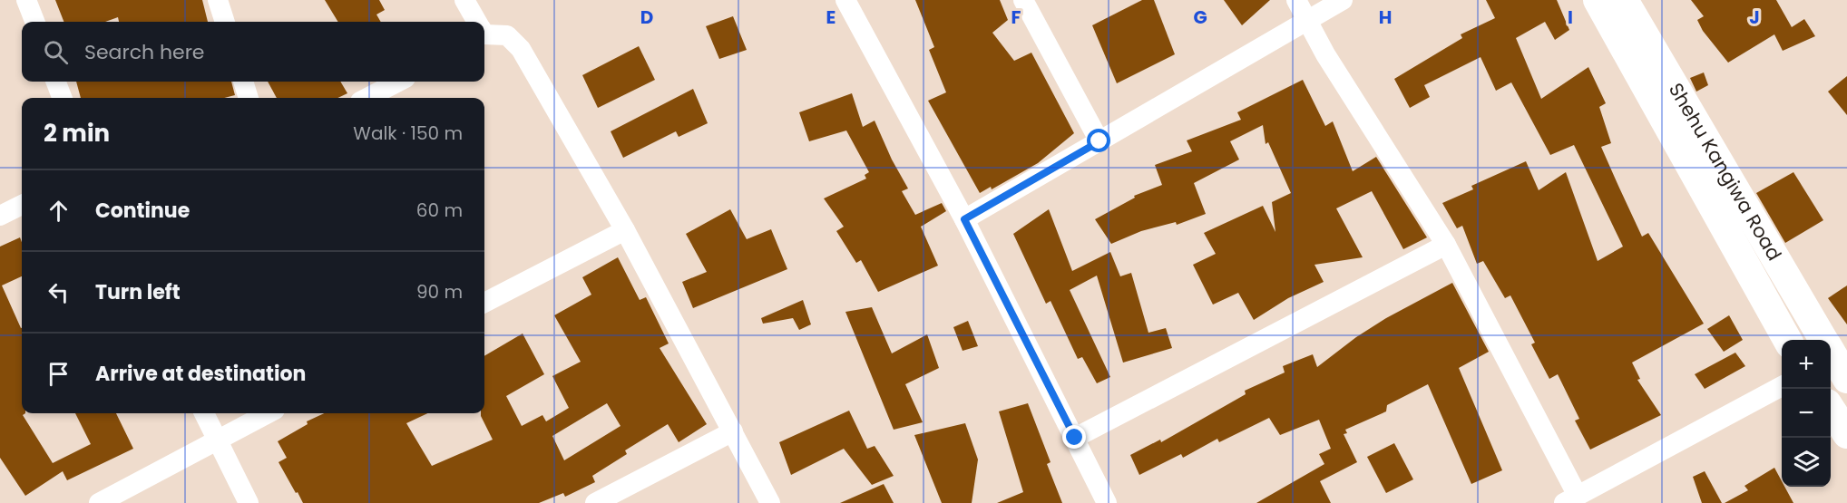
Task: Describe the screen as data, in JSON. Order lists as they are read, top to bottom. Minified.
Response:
{"streets":{"main road":["Shehu Kangiwa Road"]},"page":{"search":"Search here","heading":["2 min","Walk · 150 m"],"list":[["Continue","60 m"],["Turn left","90 m"],"Arrive at destination"],"map_buttons":["+","−"]},"grid":{"columns":["D","E","F","G","H","I","J"]}}
